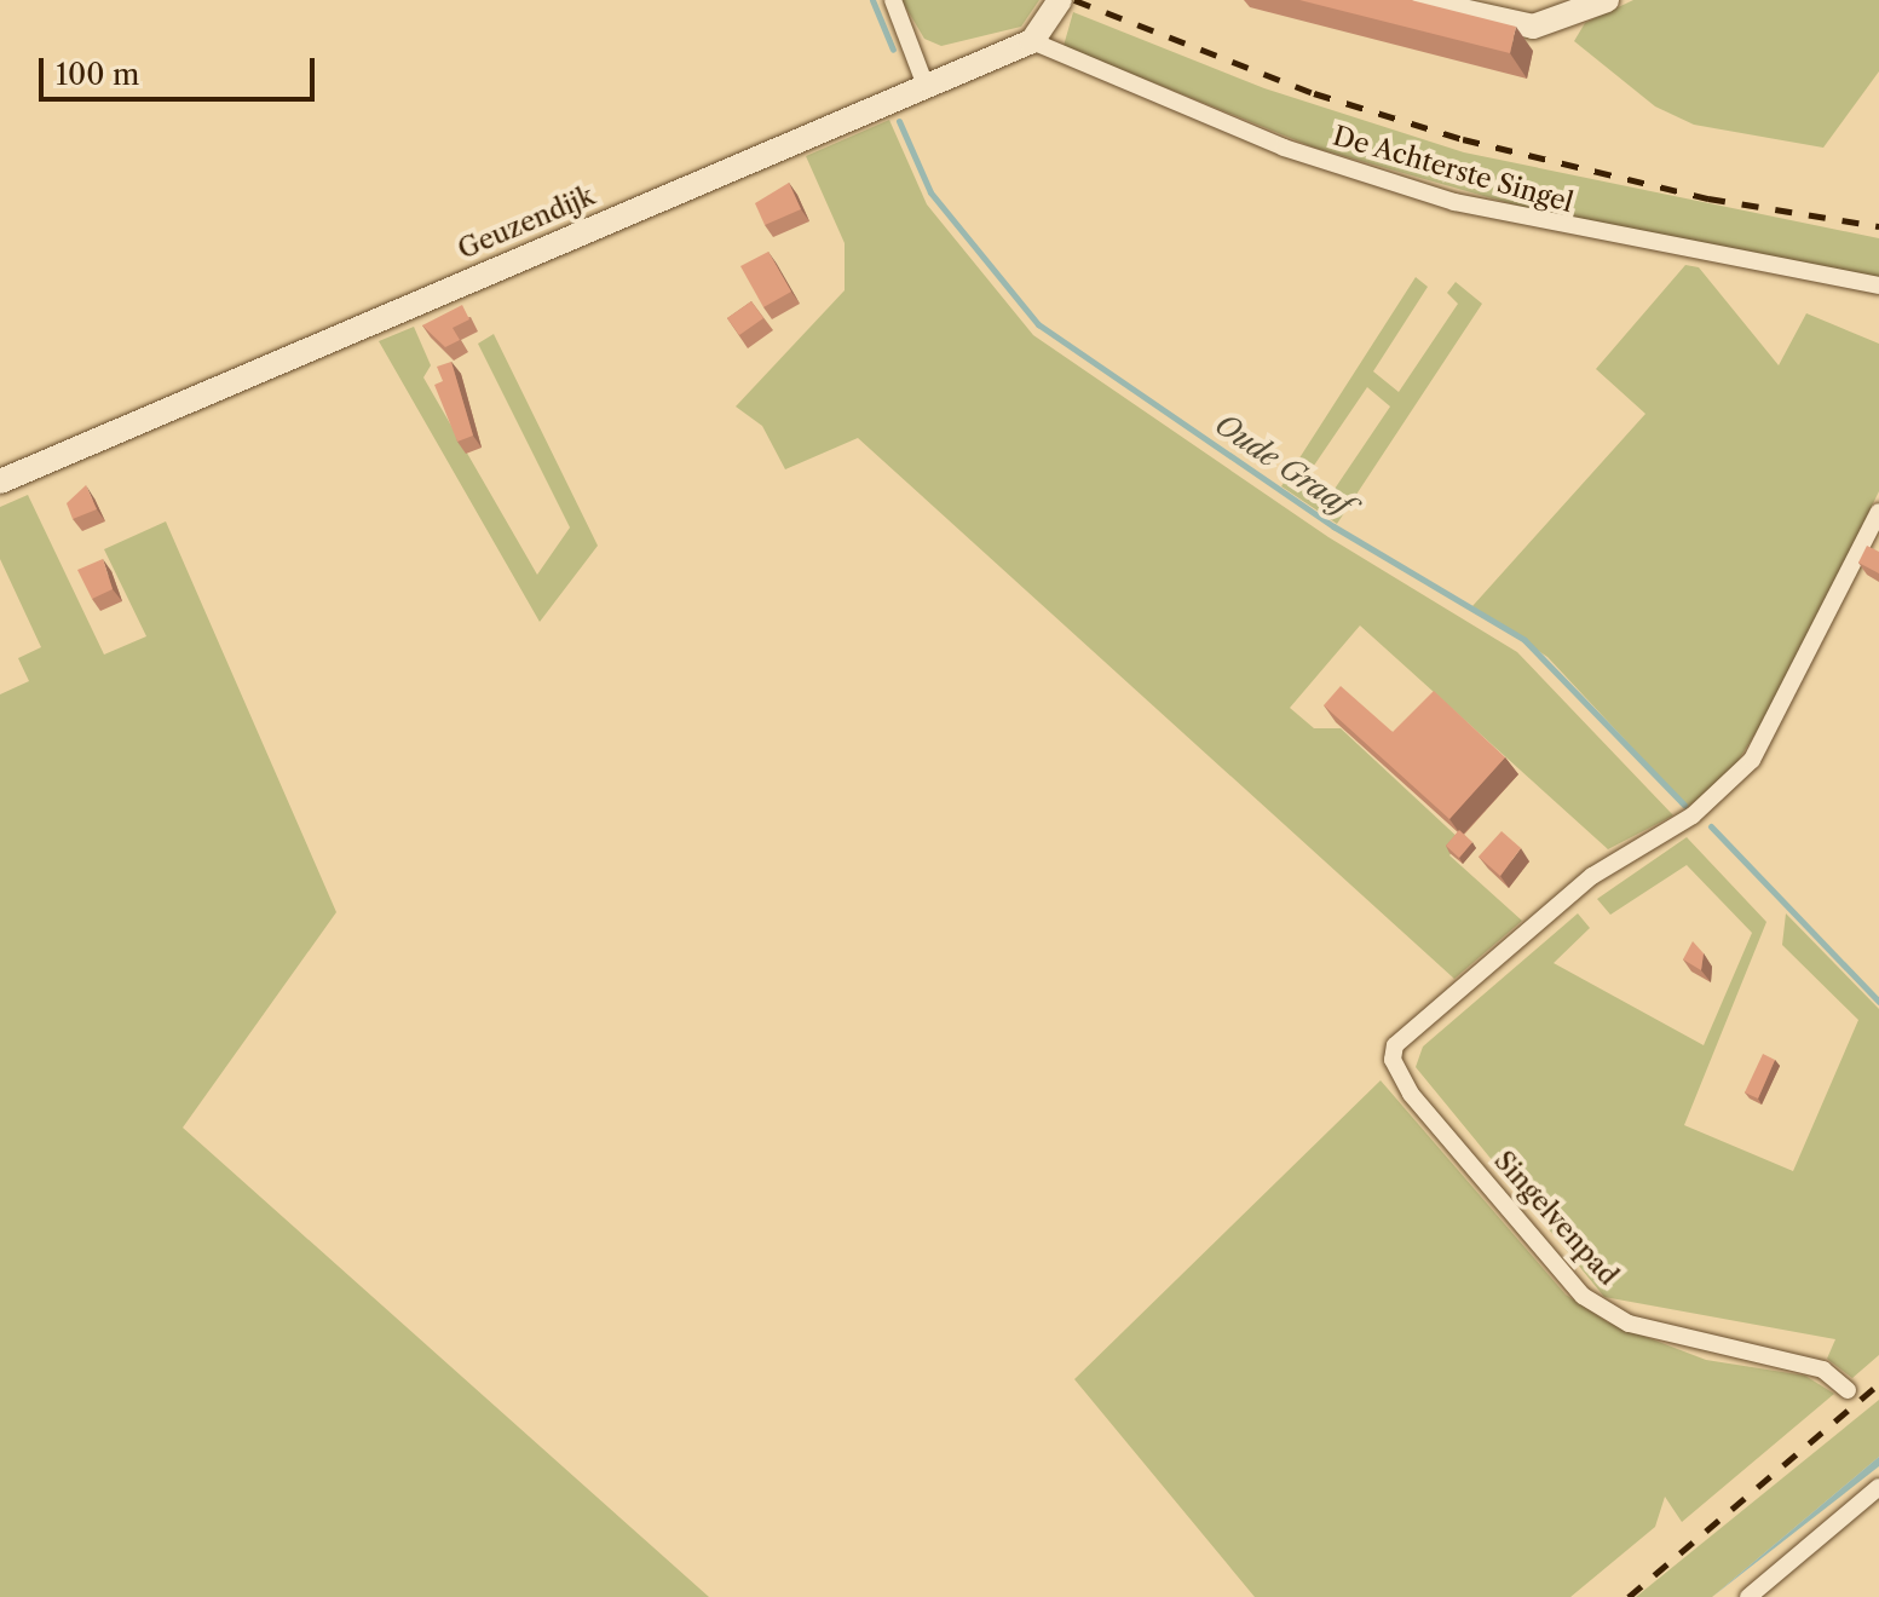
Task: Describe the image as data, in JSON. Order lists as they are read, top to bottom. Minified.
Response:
{"streets":{"main road":["Geuzendijk"],"street":["De Achterste Singel","Singelvenpad"]},"crossings":[["De Achterste Singel","Geuzendijk"]],"water":["Oude Graaf"],"scale_bar":"100 m"}
